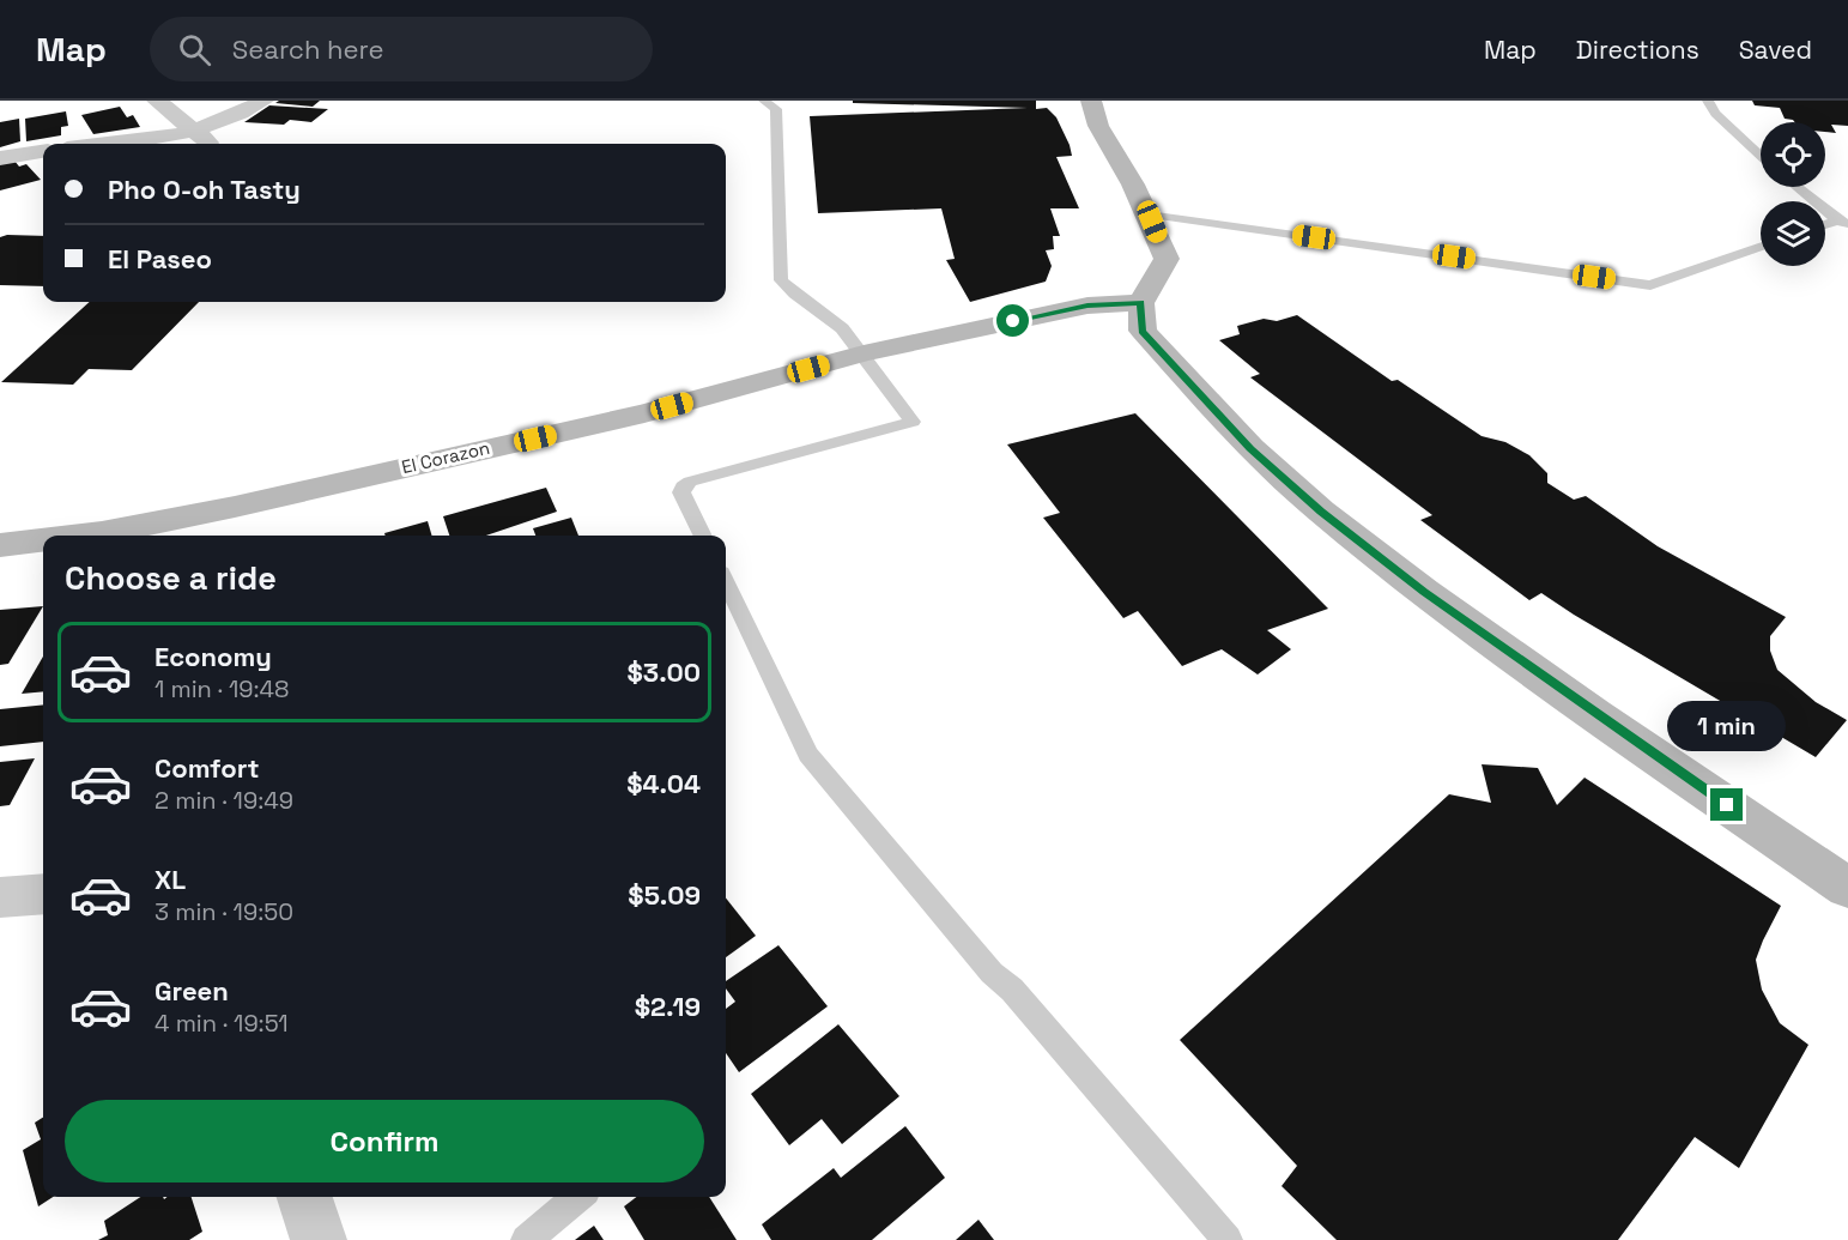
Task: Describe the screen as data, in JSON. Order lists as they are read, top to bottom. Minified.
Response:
{"streets":{"street":["El Corazon"]},"page":{"header":"Map","search":"Search here","nav":["Map","Directions","Saved"],"banner":["Pho O-oh Tasty","El Paseo"],"heading":"Choose a ride","list":[{"name":"Economy","note":"1 min · 19:48","value":"$3.00"},{"name":"Comfort","note":"2 min · 19:49","value":"$4.04"},{"name":"XL","note":"3 min · 19:50","value":"$5.09"},{"name":"Green","note":"4 min · 19:51","value":"$2.19"}],"bubble":"1 min","buttons":"Confirm"}}
